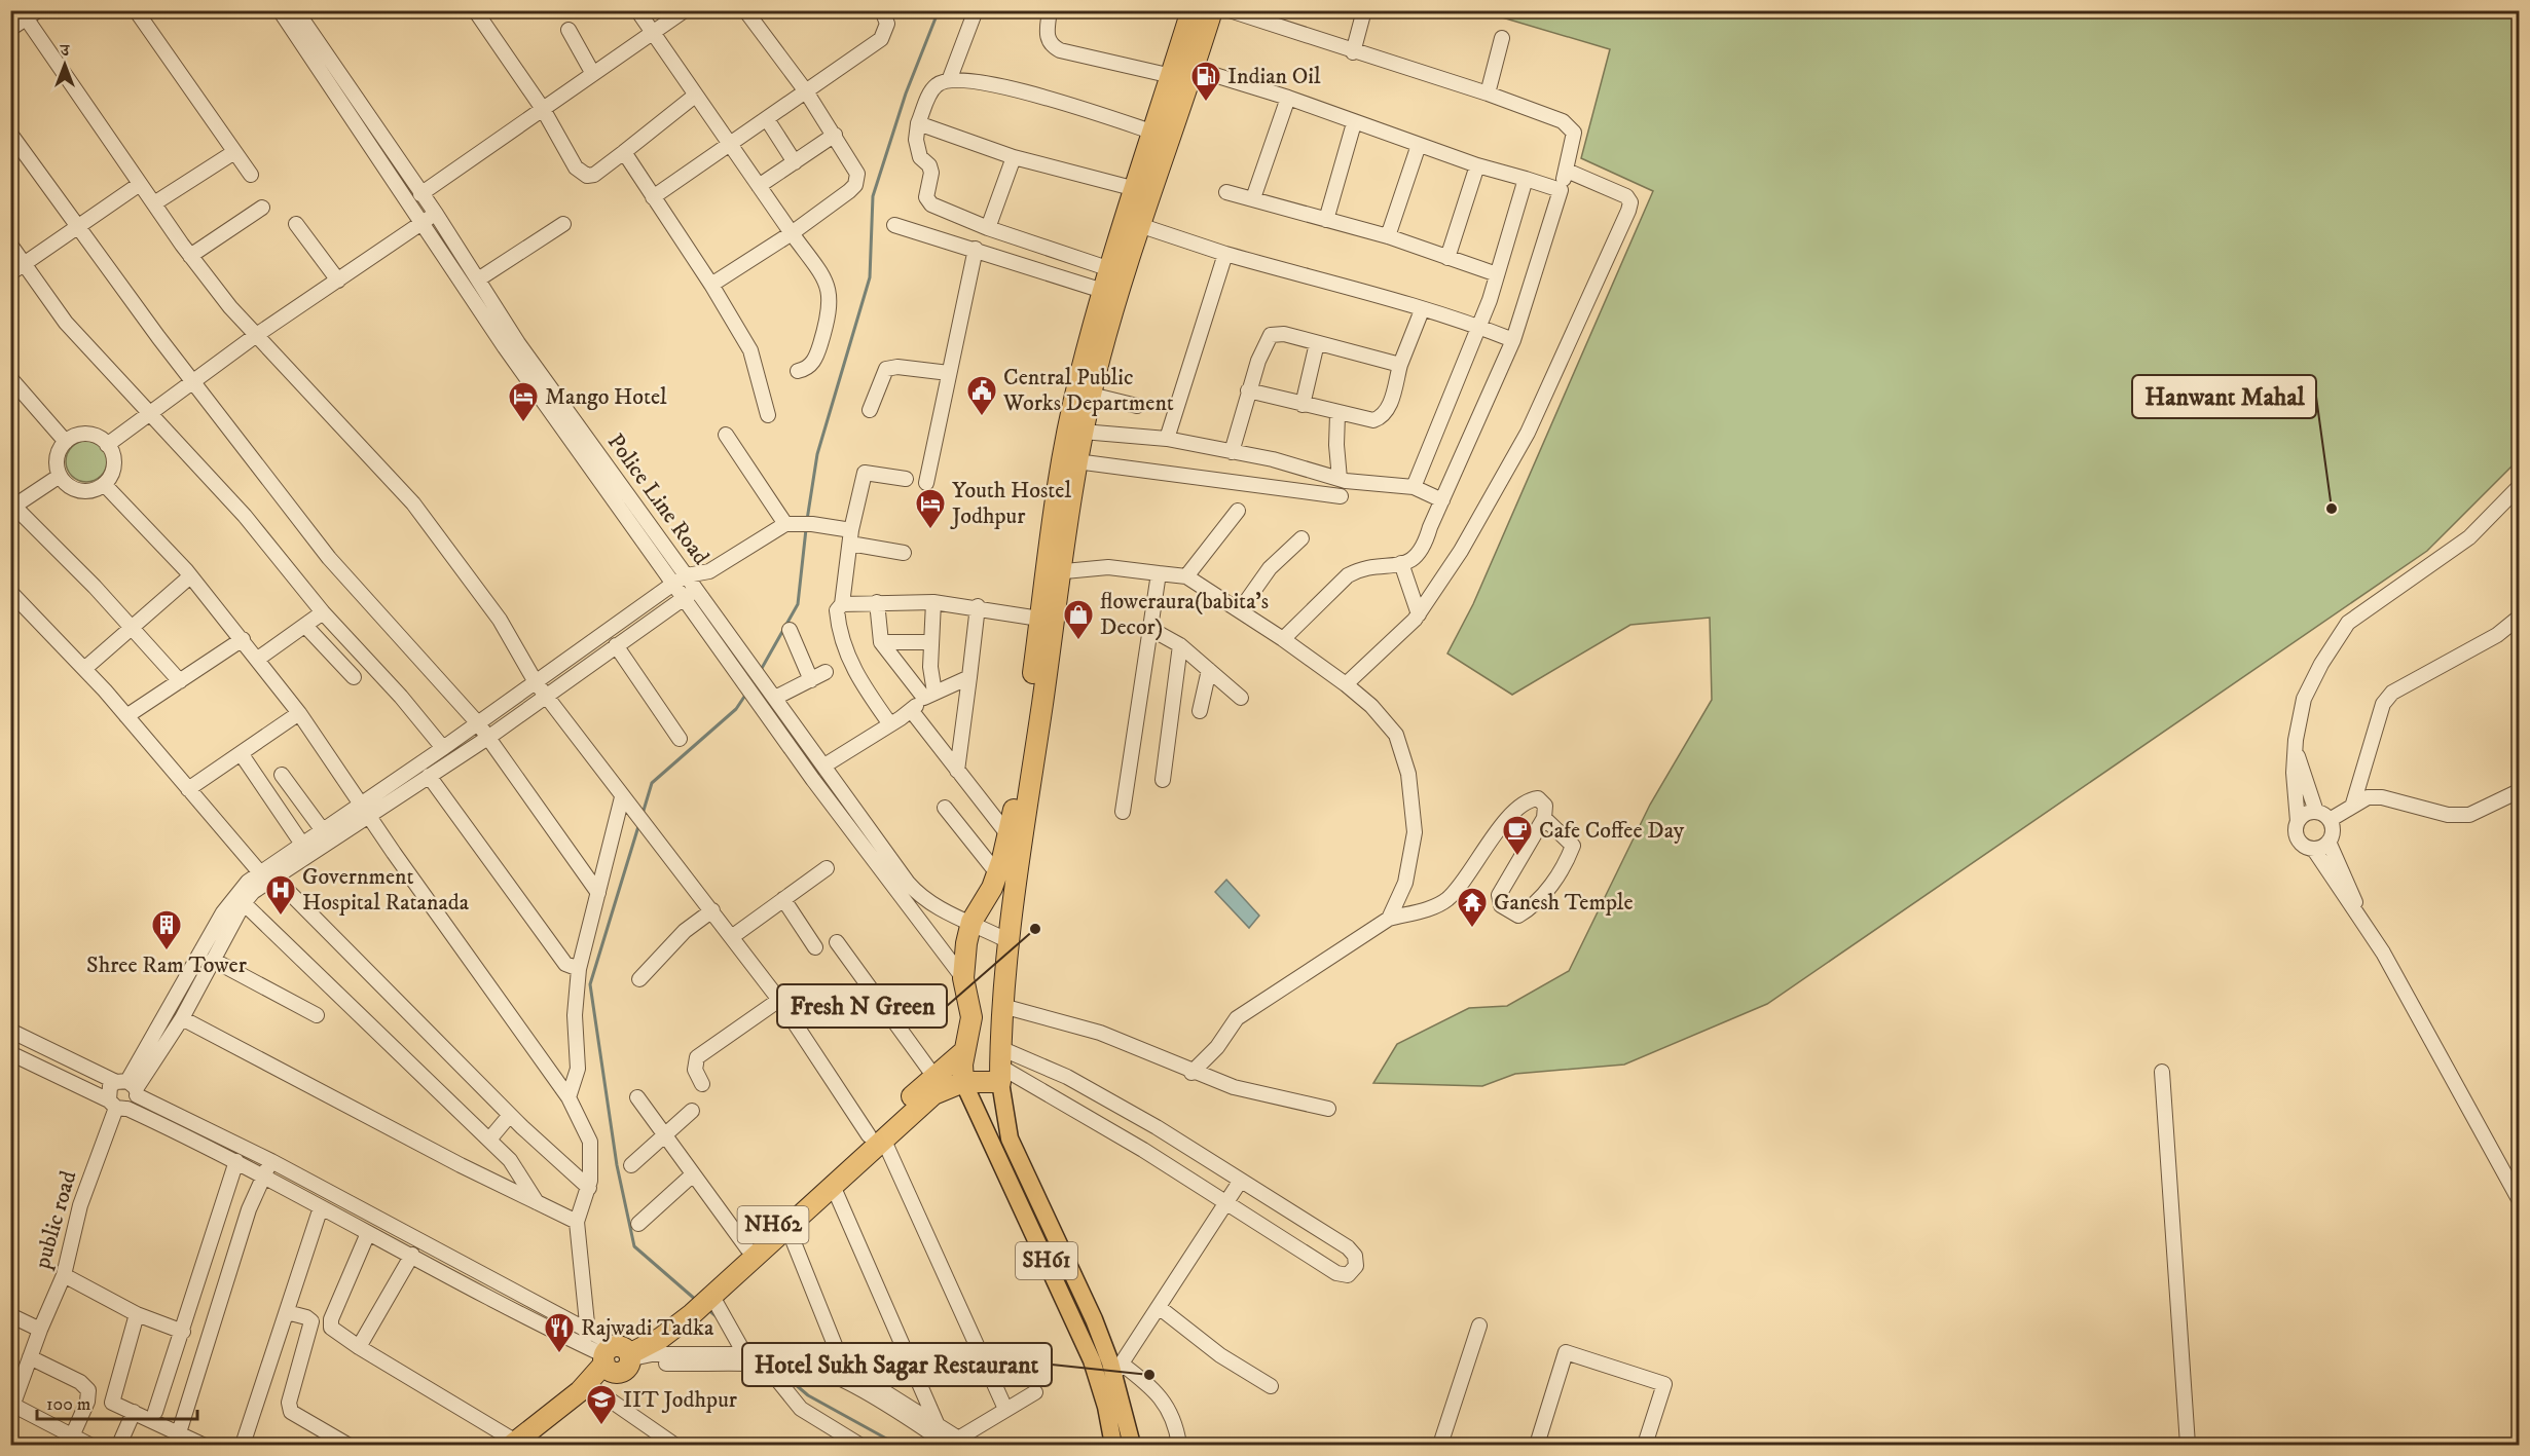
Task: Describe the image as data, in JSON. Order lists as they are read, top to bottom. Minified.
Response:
{"streets":{"highway":["NH62"],"main road":["SH61"],"street":["Police Line Road","public road"]},"crossings":[["NH62","SH61"]],"places":{"fuel station":["Indian Oil"],"public building":["Central Public Works Department"],"hotel":["Mango Hotel","Youth Hostel Jodhpur"],"other":["Hanwant Mahal","Fresh N Green","Hotel Sukh Sagar Restaurant"],"shop":["floweraura(babita's Decor)"],"cafe":["Cafe Coffee Day"],"hospital":["Government Hospital Ratanada"],"temple":["Ganesh Temple"],"building":["Shree Ram Tower"],"restaurant":["Rajwadi Tadka"],"school or university":["IIT Jodhpur"]},"scale_bar":"100 m","north":"top"}
